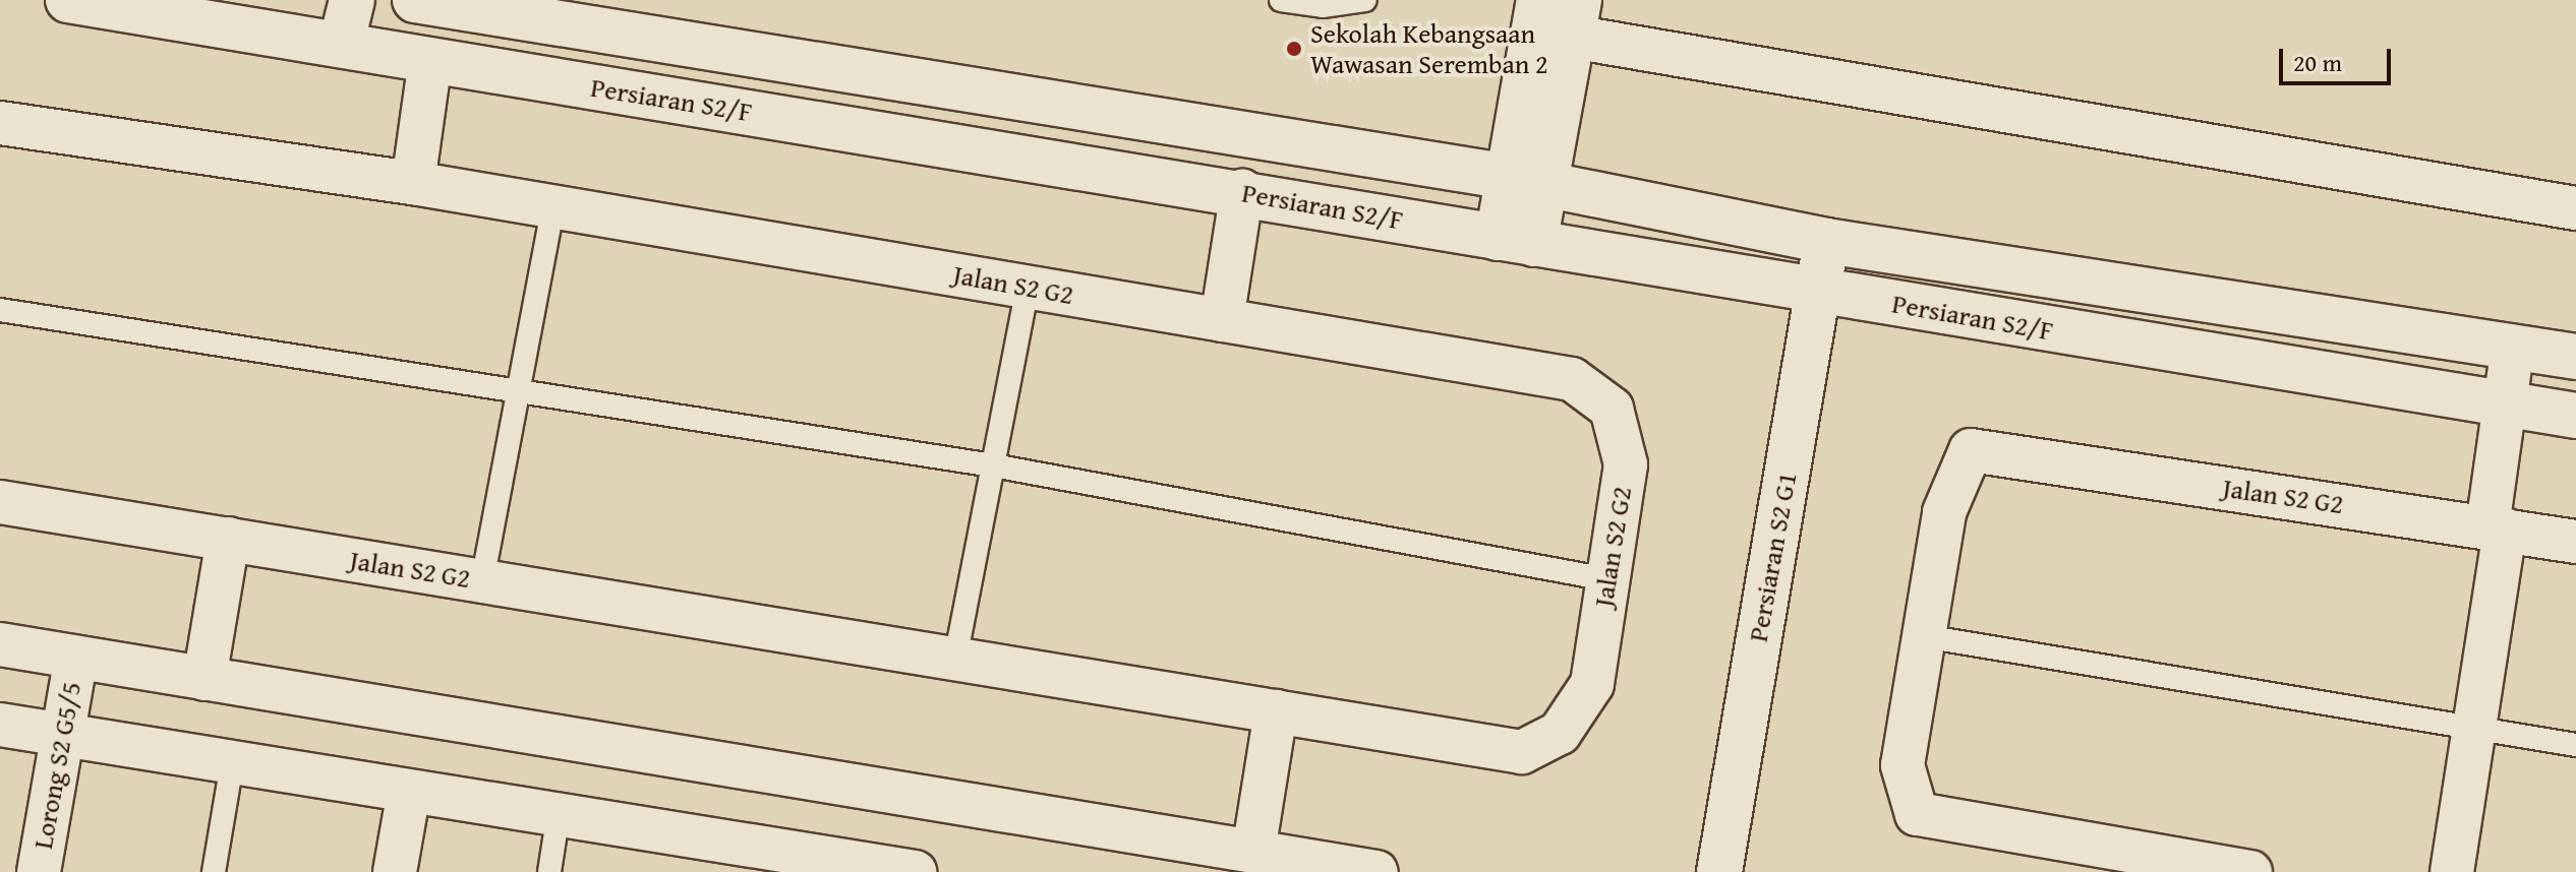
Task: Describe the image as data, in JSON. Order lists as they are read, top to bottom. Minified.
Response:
{"streets":{"main road":["Persiaran S2/F","Persiaran S2 G1"],"street":["Jalan S2 G2","Lorong S2 G5/5"]},"crossings":[["Persiaran S2/F","Persiaran S2 G1"]],"places":["Sekolah Kebangsaan Wawasan Seremban 2"],"scale_bar":"20 m"}
